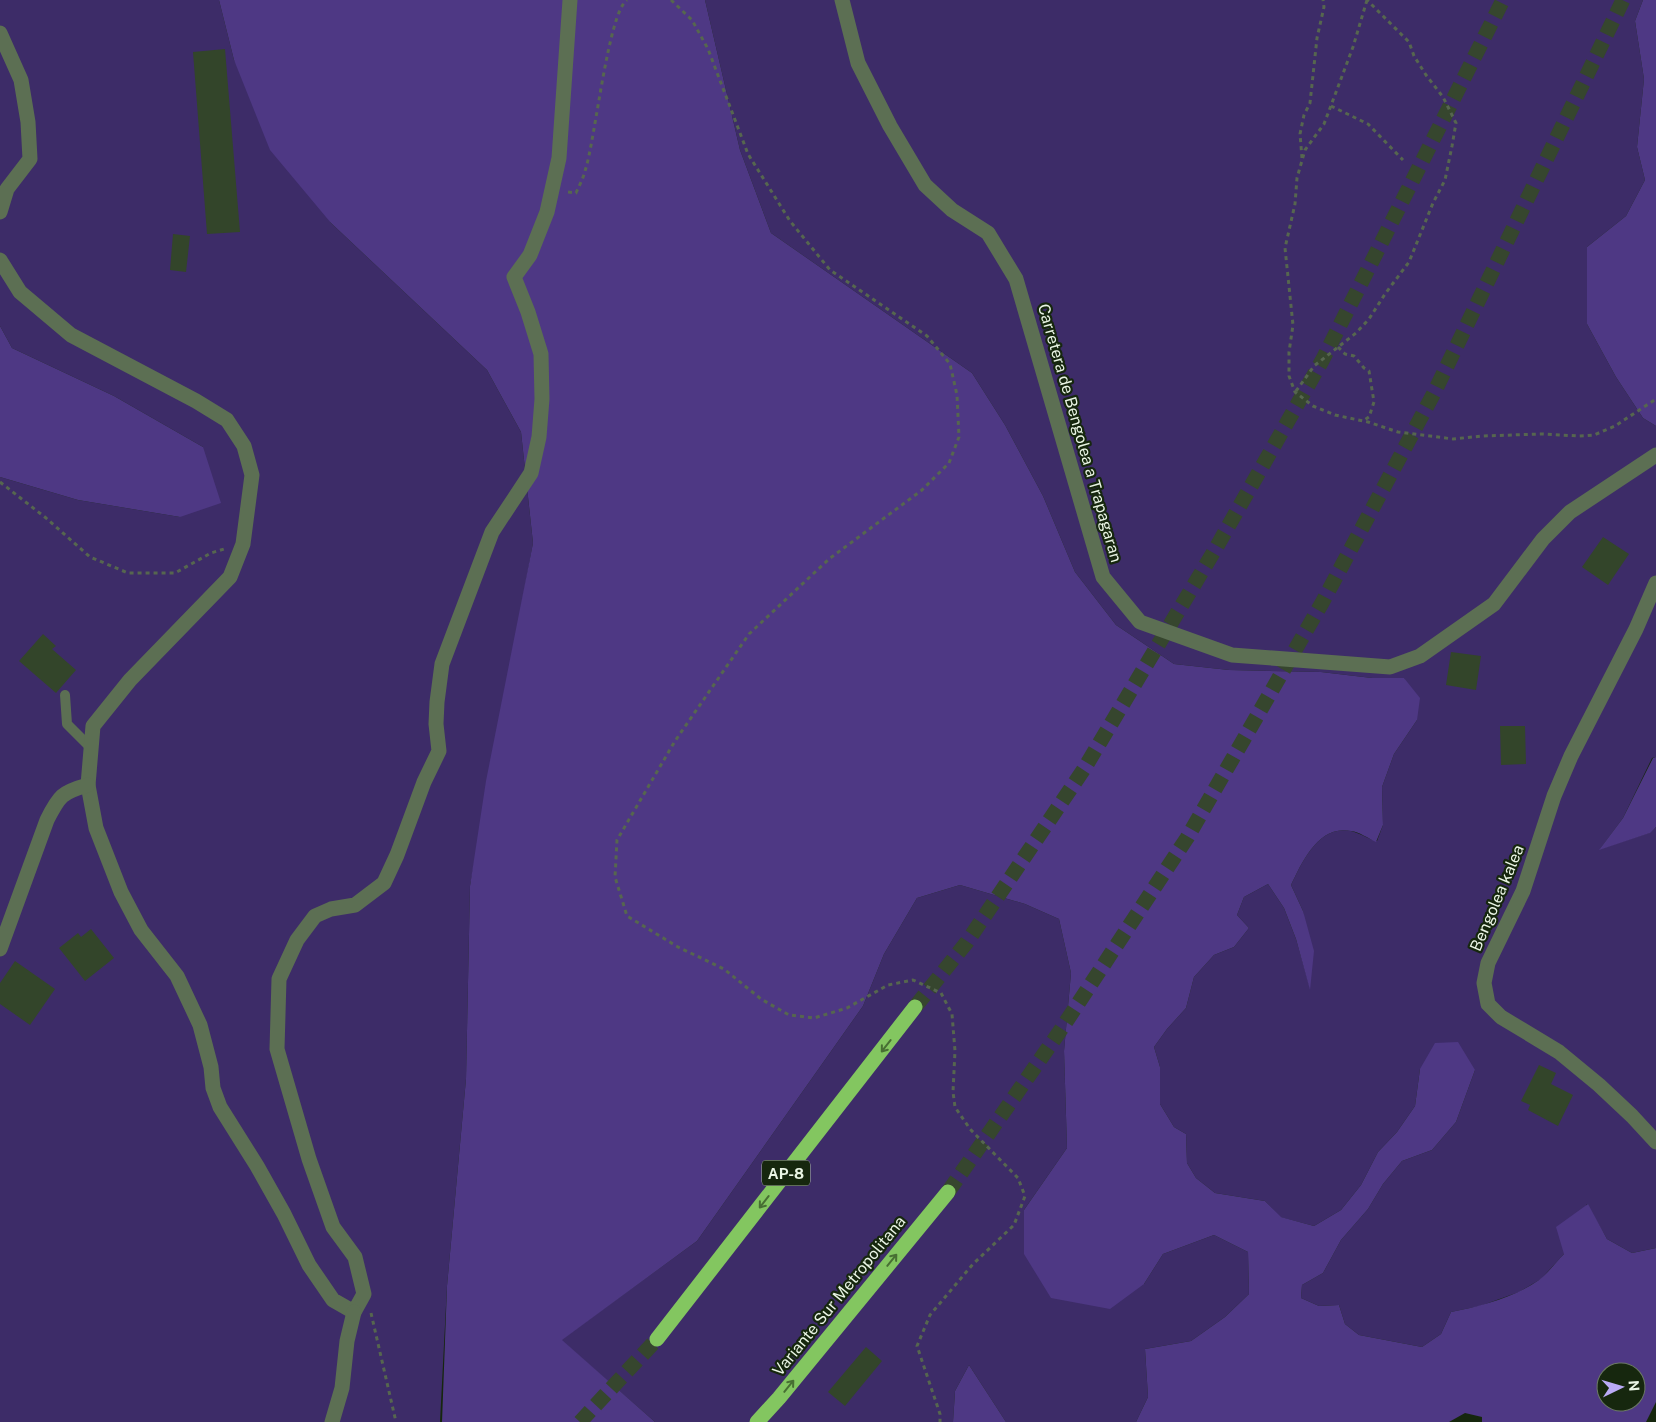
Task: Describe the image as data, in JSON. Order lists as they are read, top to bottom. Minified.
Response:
{"streets":{"highway":["AP-8","Variante Sur Metropolitana"],"street":["Carretera de Bengolea a Trapagaran","Bengolea kalea"]},"north":"right"}
